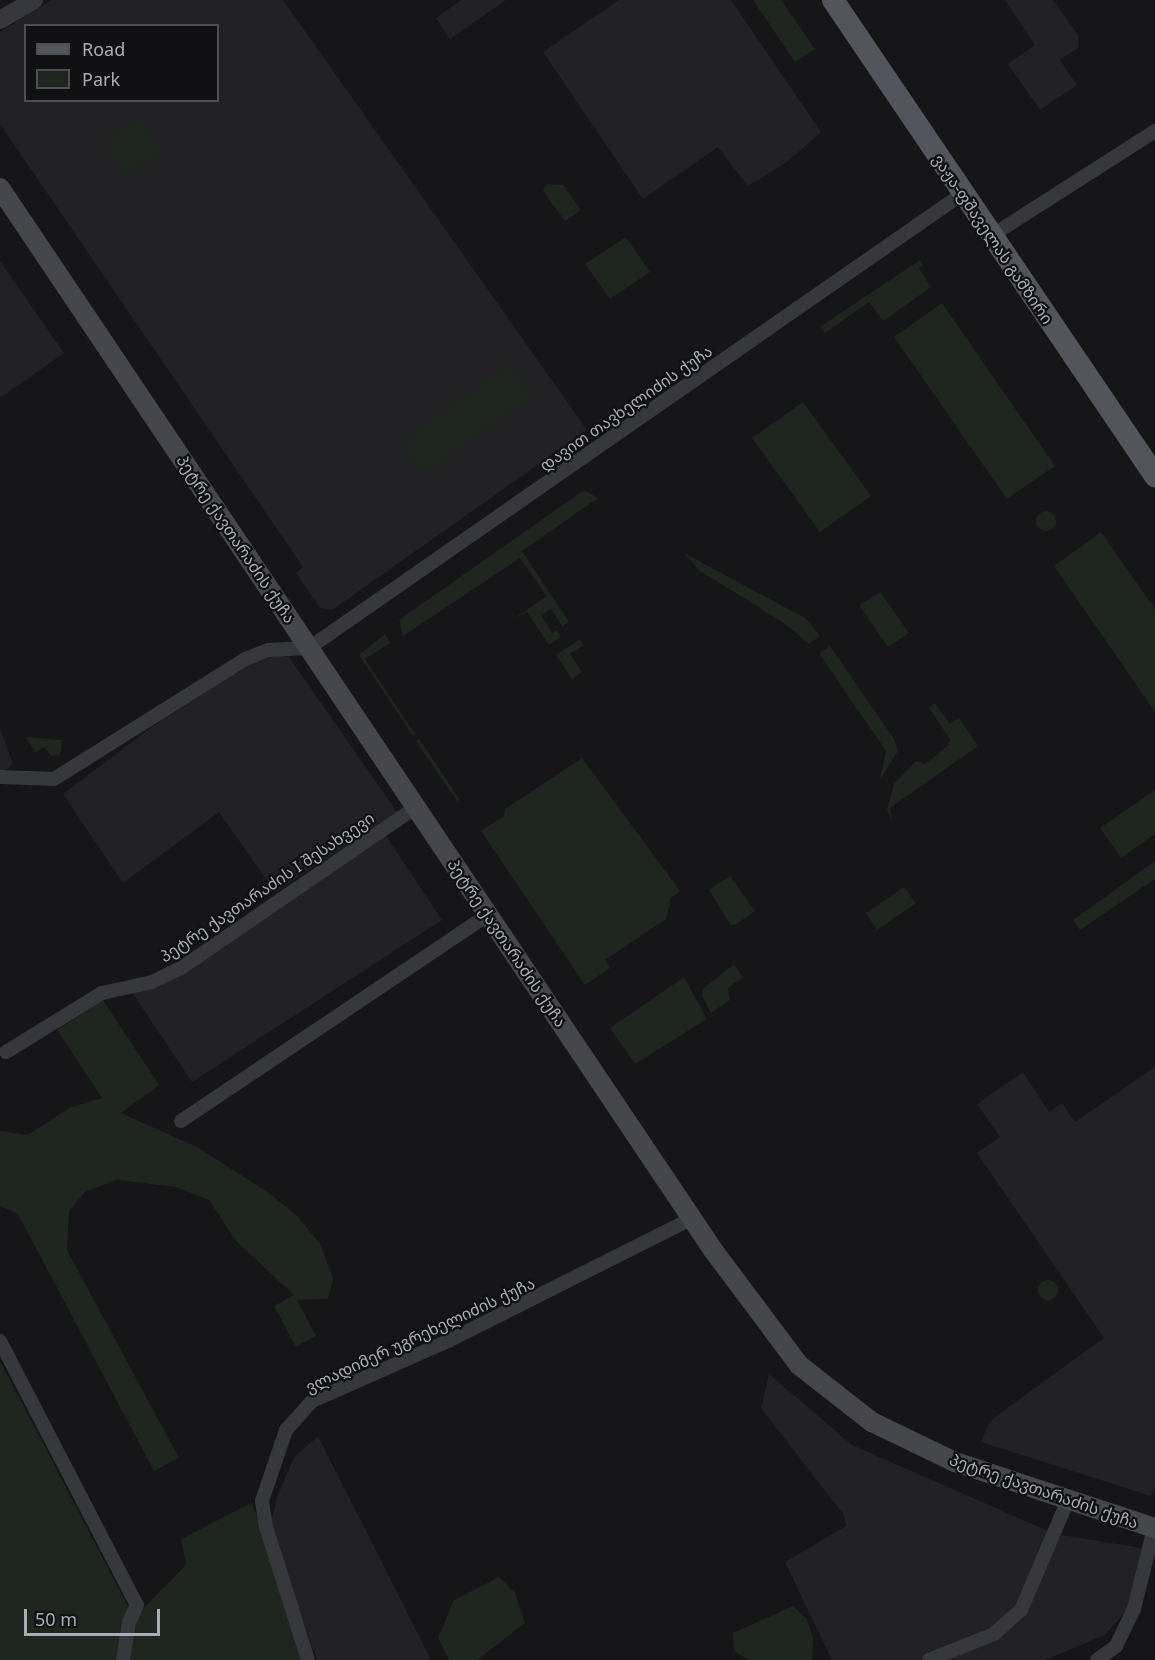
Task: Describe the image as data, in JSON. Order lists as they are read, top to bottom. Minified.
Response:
{"streets":{"main road":["ვაჟა-ფშაველას გამზირი","პეტრე ქავთარაძის ქუჩა"],"street":["დავით თავხელიძის ქუჩა","პეტრე ქავთარაძის I შესახვევი","ვლადიმერ უგრეხელიძის ქუჩა"]},"crossings":[["ვაჟა-ფშაველას გამზირი","დავით თავხელიძის ქუჩა"],["დავით თავხელიძის ქუჩა","პეტრე ქავთარაძის ქუჩა"],["პეტრე ქავთარაძის ქუჩა","პეტრე ქავთარაძის I შესახვევი"],["პეტრე ქავთარაძის ქუჩა","ვლადიმერ უგრეხელიძის ქუჩა"]],"legend":["Road","Park"],"scale_bar":"50 m"}
